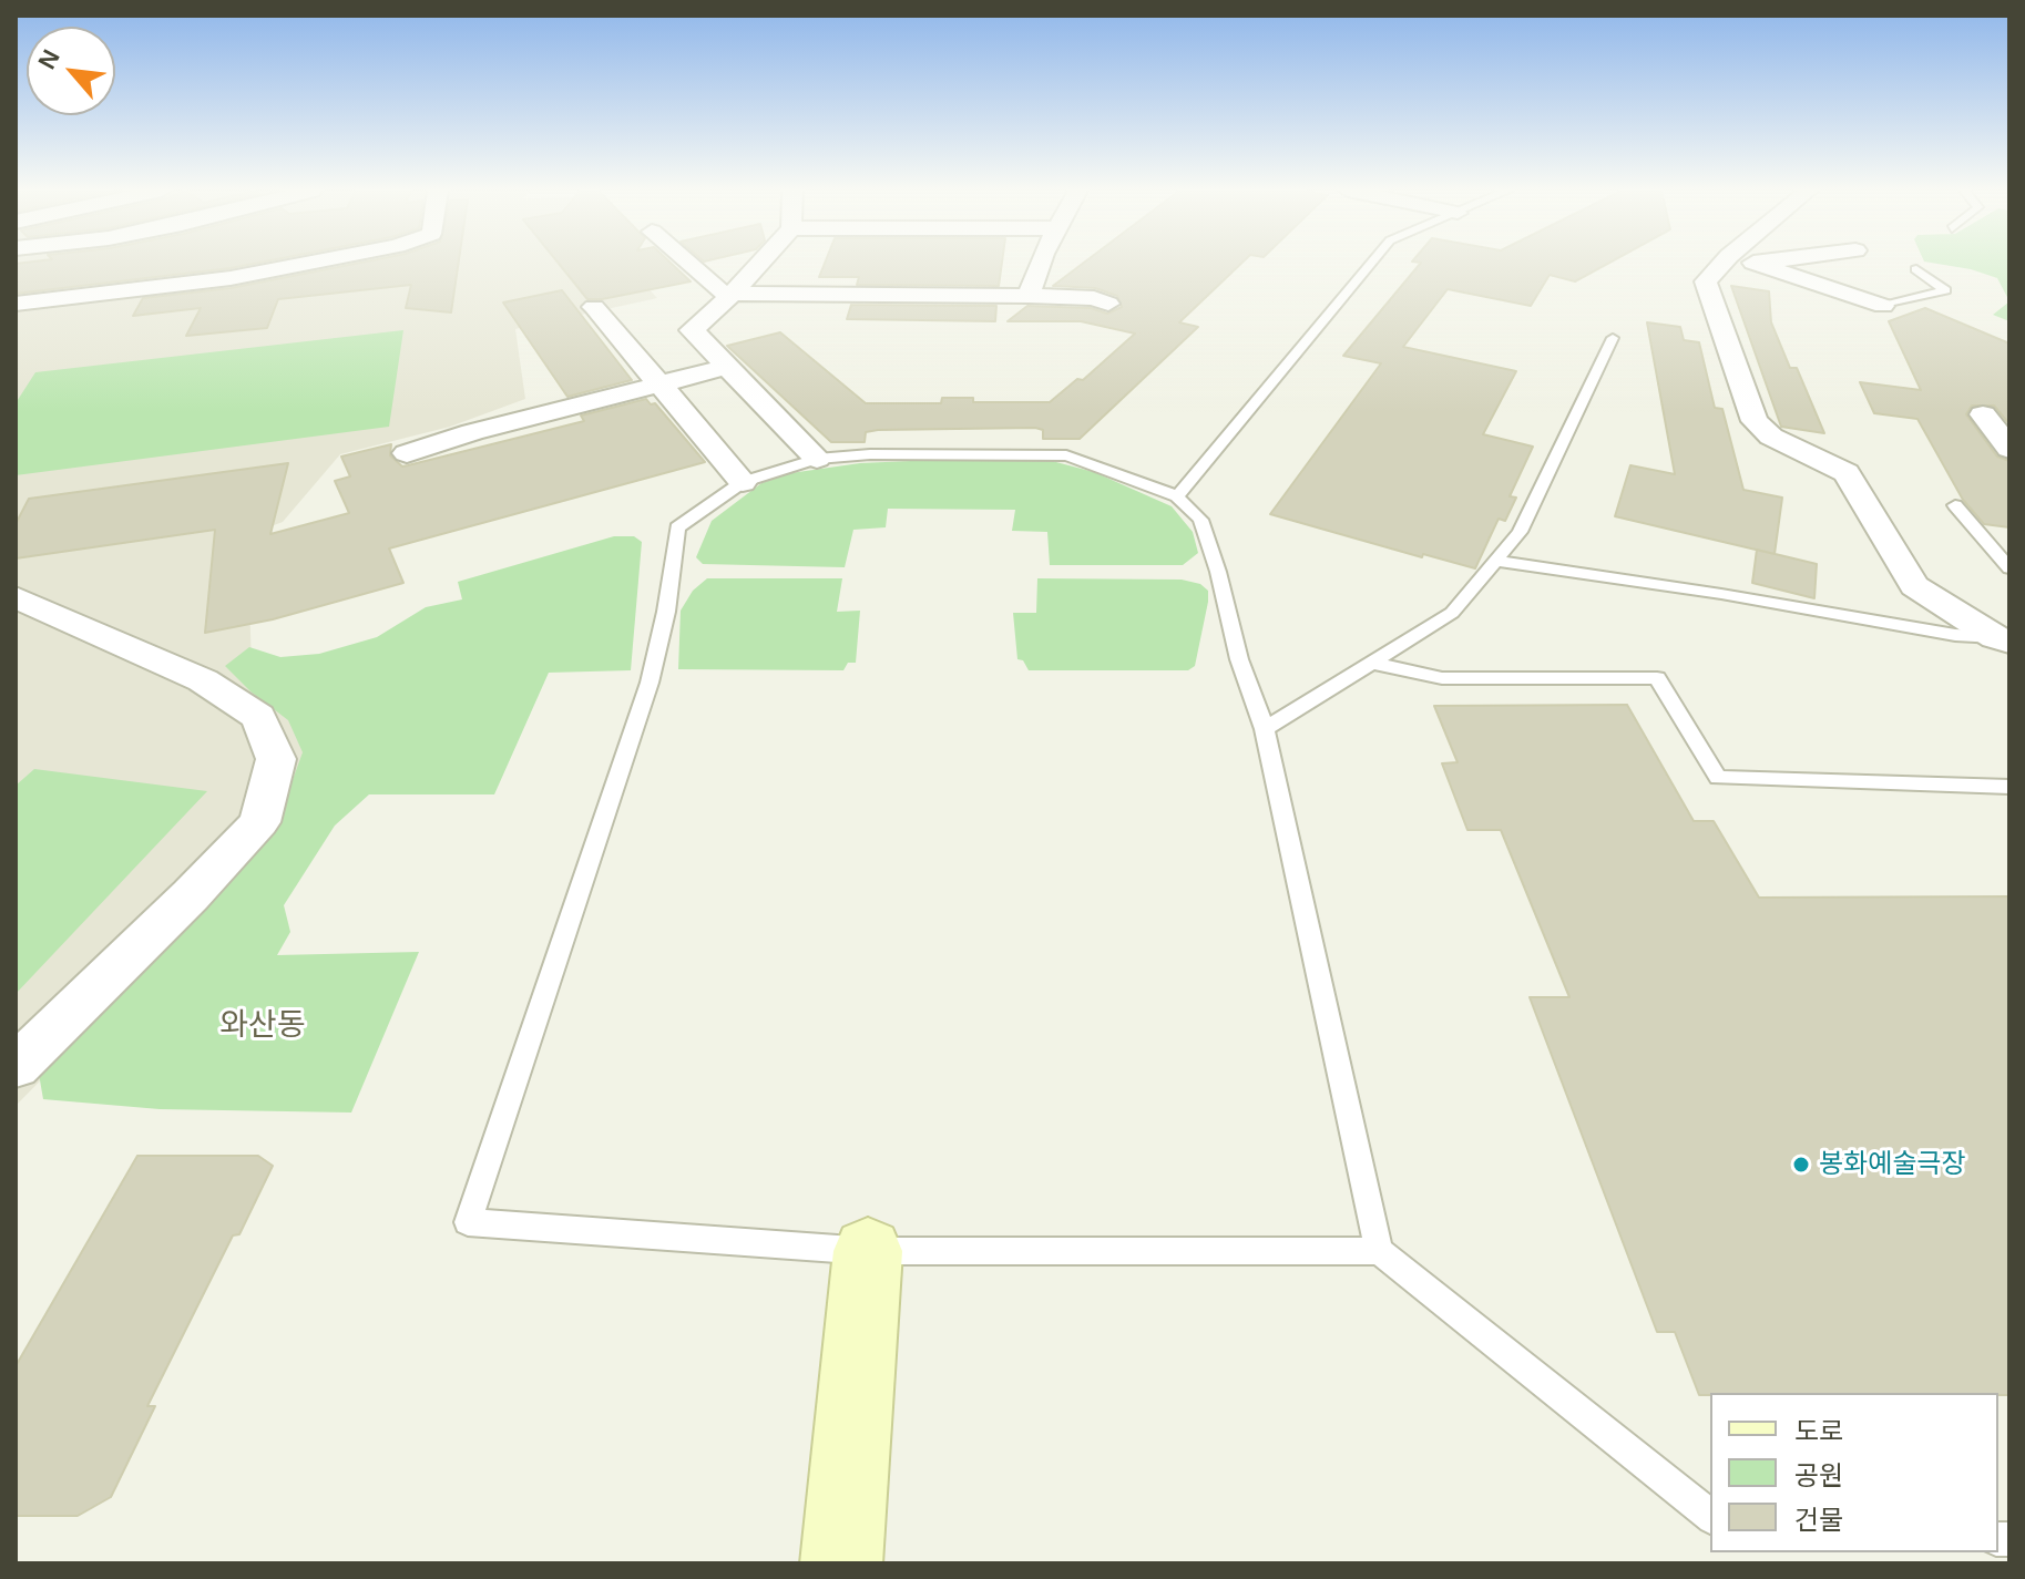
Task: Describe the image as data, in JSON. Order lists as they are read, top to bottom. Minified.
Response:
{"districts":["와산동"],"places":["봉화예술극장"],"legend":["도로","공원","건물"],"north":"top left"}
